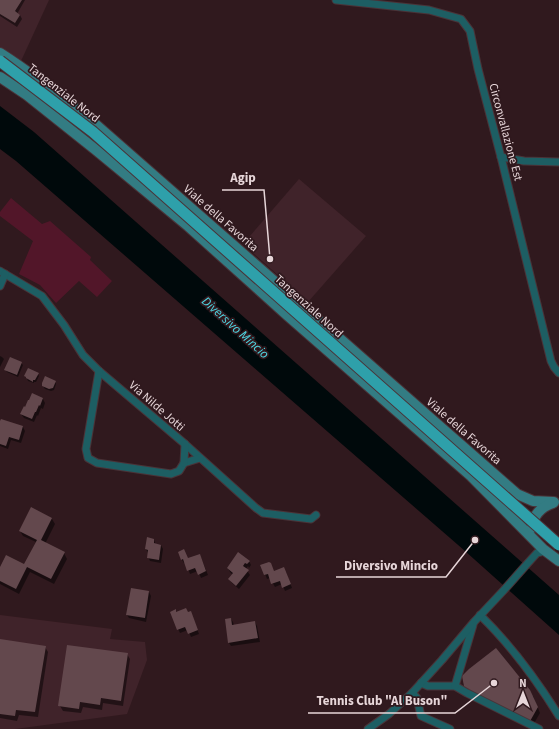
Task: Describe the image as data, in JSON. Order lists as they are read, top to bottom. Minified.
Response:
{"streets":{"highway":["Tangenziale Nord"],"main road":["Viale della Favorita"],"street":["Circonvallazione Est","Via Nilde Jotti"]},"water":["Diversivo Mincio"],"places":["Agip","Diversivo Mincio","Tennis Club \"Al Buson\""],"north":"top"}
